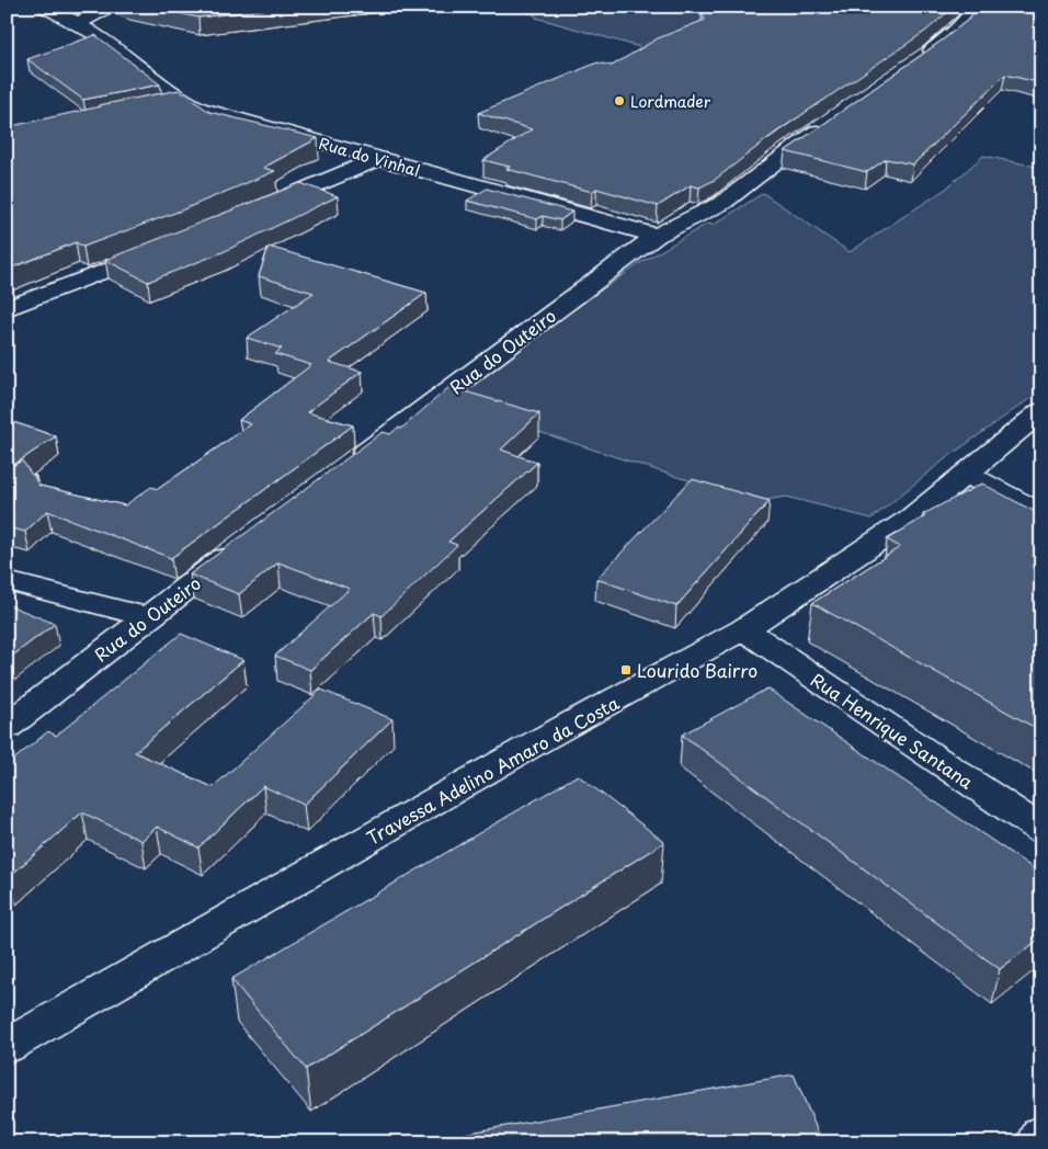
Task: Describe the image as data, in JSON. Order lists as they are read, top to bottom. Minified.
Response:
{"streets":{"street":["Rua do Vinhal","Rua do Outeiro","Rua Henrique Santana","Travessa Adelino Amaro da Costa"]},"crossings":[["Rua do Vinhal","Rua do Outeiro"],["Rua Henrique Santana","Travessa Adelino Amaro da Costa"]],"places":{"other":["Lordmader"],"transit":["Lourido Bairro"]}}
